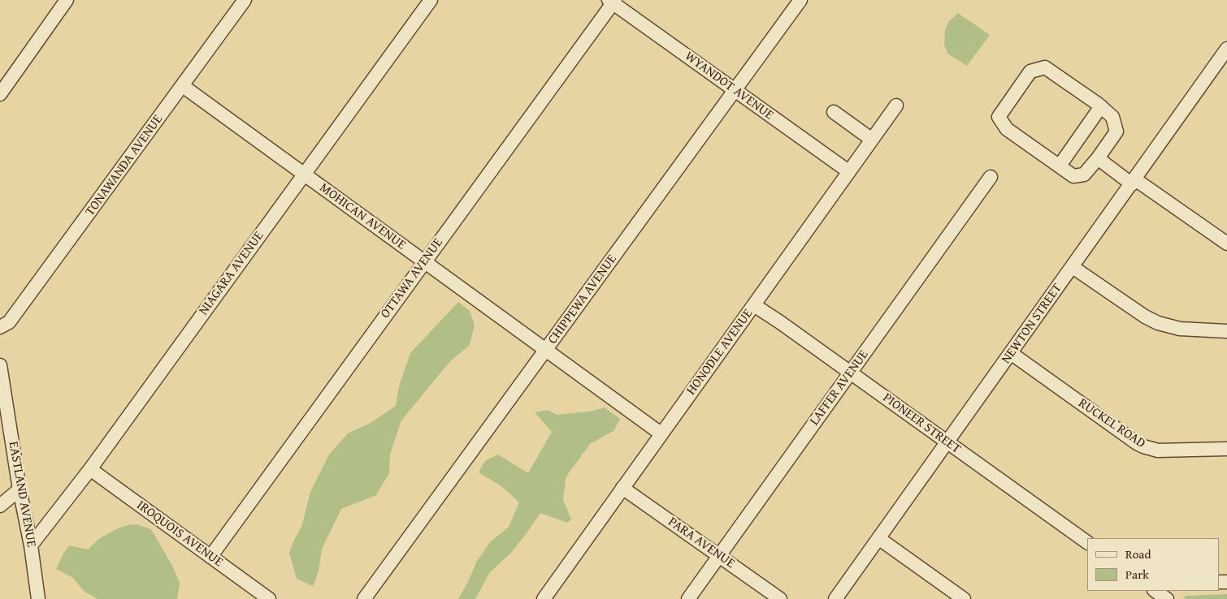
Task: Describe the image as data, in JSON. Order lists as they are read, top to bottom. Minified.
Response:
{"streets":{"street":["WYANDOT AVENUE","TONAWANDA AVENUE","MOHICAN AVENUE","NIAGARA AVENUE","OTTAWA AVENUE","CHIPPEWA AVENUE","NEWTON STREET","HONODLE AVENUE","LAFFER AVENUE","PIONEER STREET","RUCKEL ROAD","EASTLAND AVENUE","IROQUOIS AVENUE","PARA AVENUE"]},"crossings":[["WYANDOT AVENUE","OTTAWA AVENUE"],["WYANDOT AVENUE","CHIPPEWA AVENUE"],["WYANDOT AVENUE","HONODLE AVENUE"],["TONAWANDA AVENUE","MOHICAN AVENUE"],["MOHICAN AVENUE","NIAGARA AVENUE"],["MOHICAN AVENUE","OTTAWA AVENUE"],["MOHICAN AVENUE","CHIPPEWA AVENUE"],["MOHICAN AVENUE","HONODLE AVENUE"],["NIAGARA AVENUE","EASTLAND AVENUE"],["NIAGARA AVENUE","IROQUOIS AVENUE"],["OTTAWA AVENUE","IROQUOIS AVENUE"],["NEWTON STREET","PIONEER STREET"],["NEWTON STREET","RUCKEL ROAD"],["HONODLE AVENUE","PIONEER STREET"],["HONODLE AVENUE","PARA AVENUE"],["LAFFER AVENUE","PIONEER STREET"],["LAFFER AVENUE","PARA AVENUE"]],"legend":["Road","Park"]}
